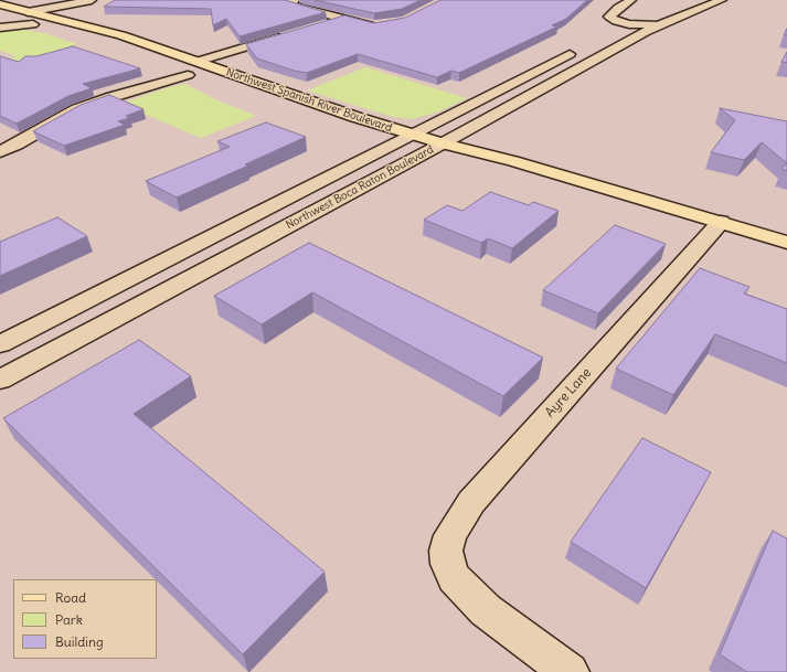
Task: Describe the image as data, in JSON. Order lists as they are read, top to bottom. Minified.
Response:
{"streets":{"main road":["Northwest Spanish River Boulevard"],"street":["Northwest Boca Raton Boulevard","Ayre Lane"]},"crossings":[["Northwest Spanish River Boulevard","Northwest Boca Raton Boulevard"],["Northwest Spanish River Boulevard","Ayre Lane"]],"legend":["Road","Park","Building"]}
